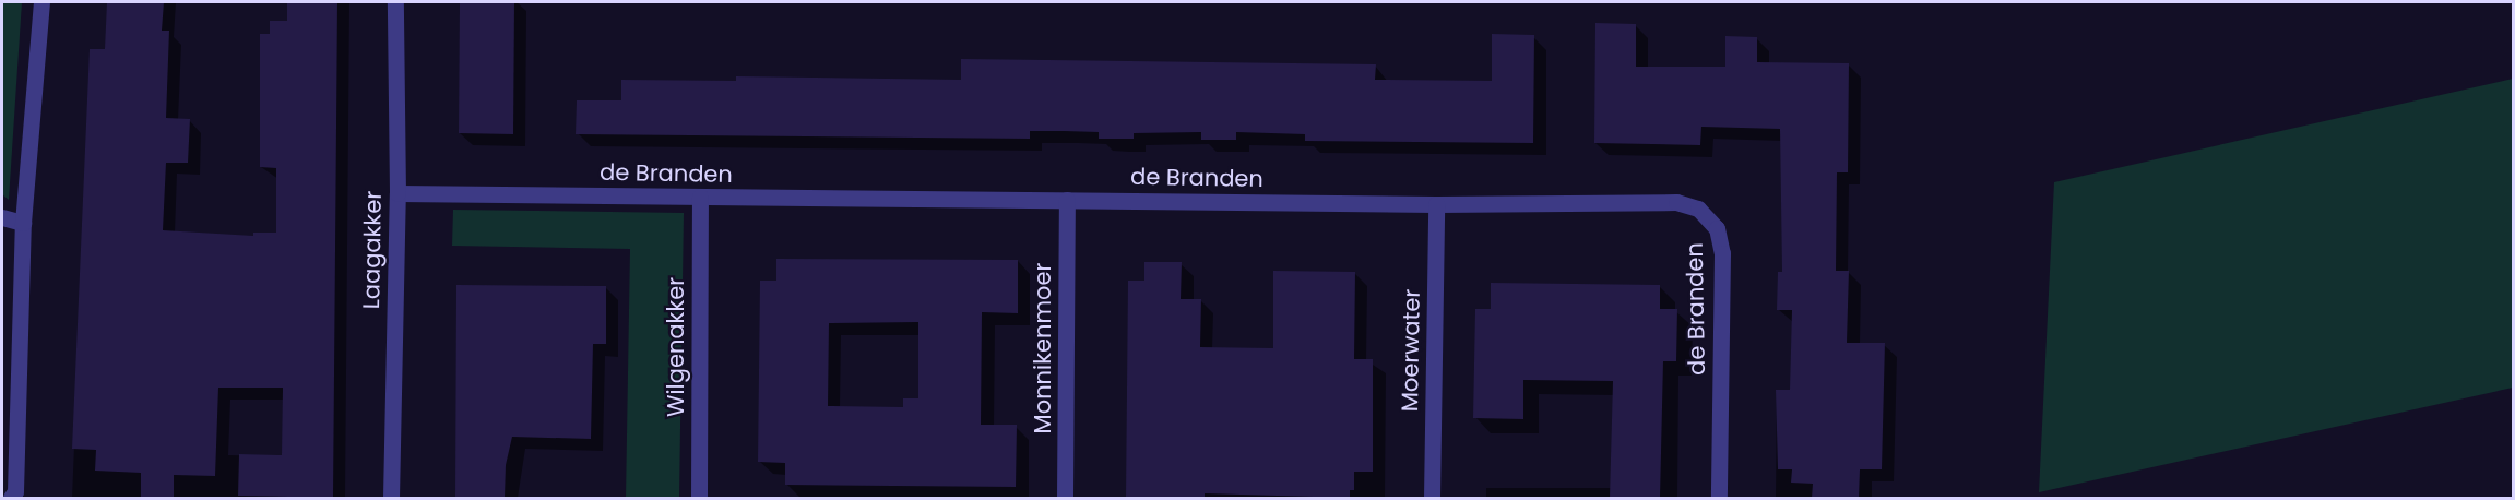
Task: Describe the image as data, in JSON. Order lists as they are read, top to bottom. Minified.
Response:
{"streets":{"street":["de Branden","Laagakker","Wilgenakker","Monnikenmoer","Moerwater"]},"crossings":[["de Branden","Laagakker"],["de Branden","Wilgenakker"],["de Branden","Monnikenmoer"],["de Branden","Moerwater"]]}
